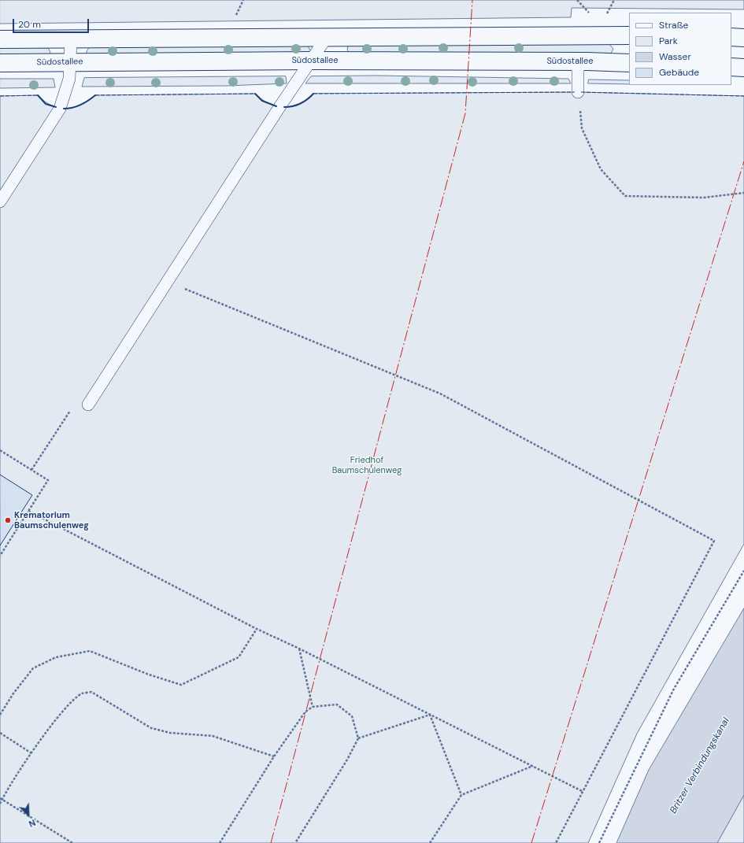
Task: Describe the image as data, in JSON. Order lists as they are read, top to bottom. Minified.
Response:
{"streets":{"main road":["Südostallee"]},"water":["Britzer Verbindungskanal"],"parks":["Friedhof Baumschulenweg"],"places":["Krematorium Baumschulenweg"],"legend":["Straße","Park","Wasser","Gebäude"],"scale_bar":"20 m","north":"bottom right"}
